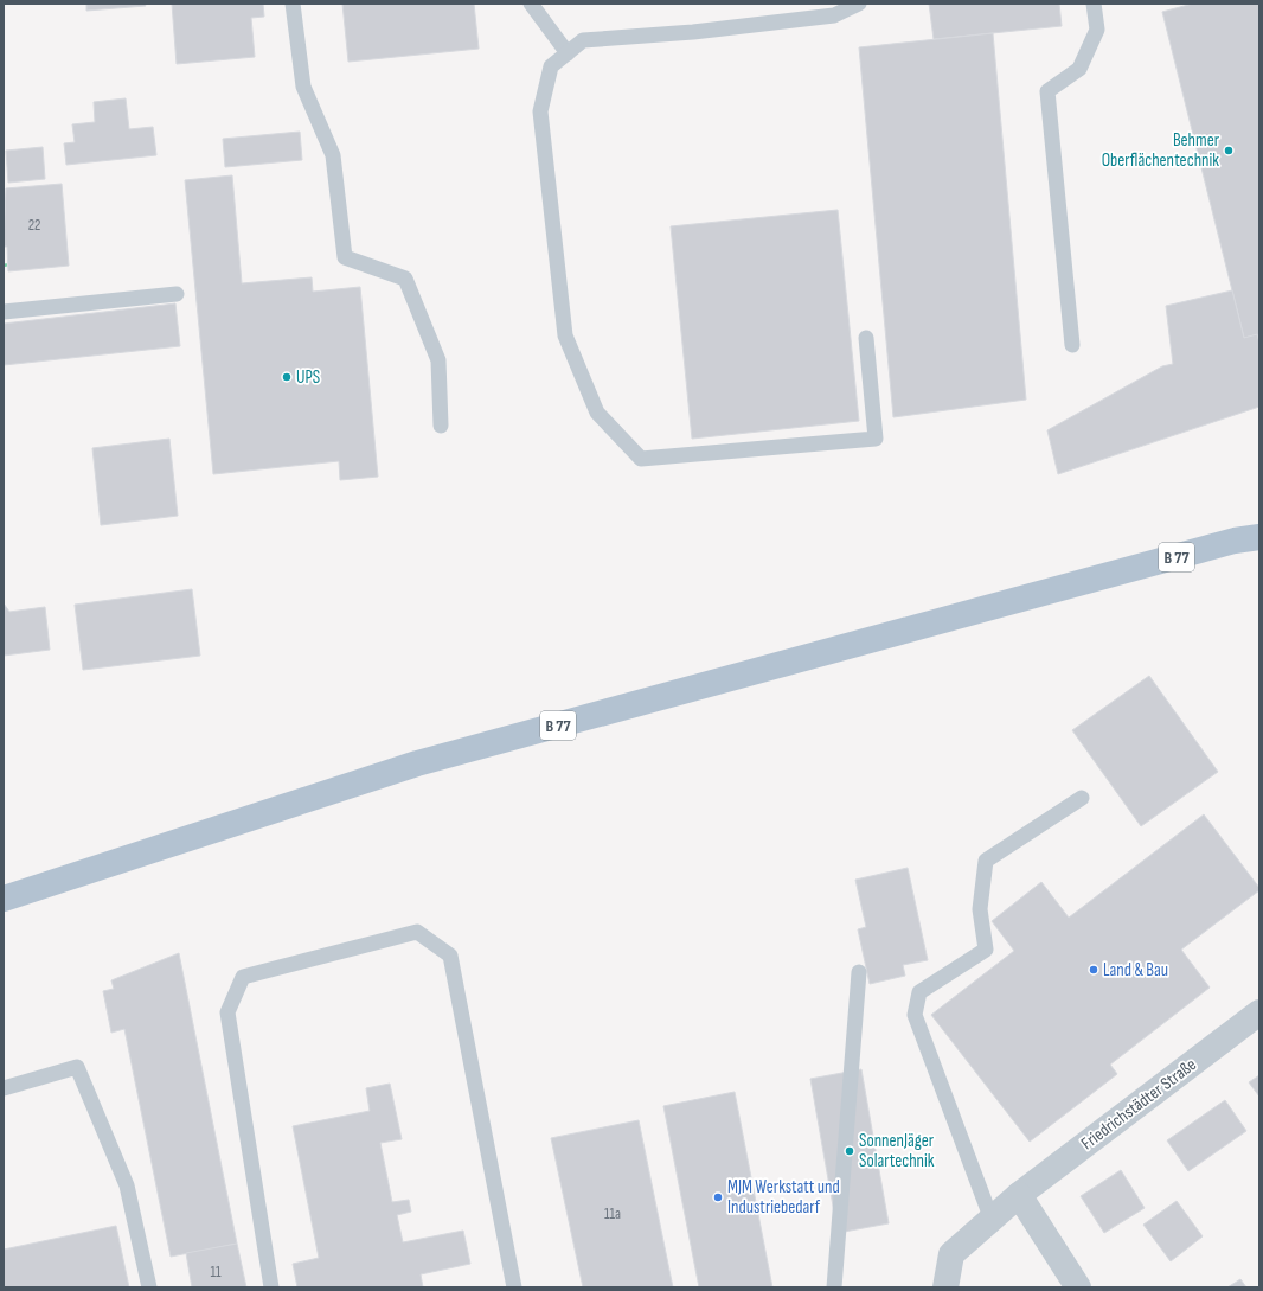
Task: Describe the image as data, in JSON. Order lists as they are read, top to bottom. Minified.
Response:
{"streets":{"main road":["B 77"],"street":["Friedrichstädter Straße"]},"places":["Behmer Oberflächentechnik","UPS","Land & Bau","SonnenJäger Solartechnik","MJM Werkstatt und Industriebedarf"],"house_numbers":["22","11a","11"]}
